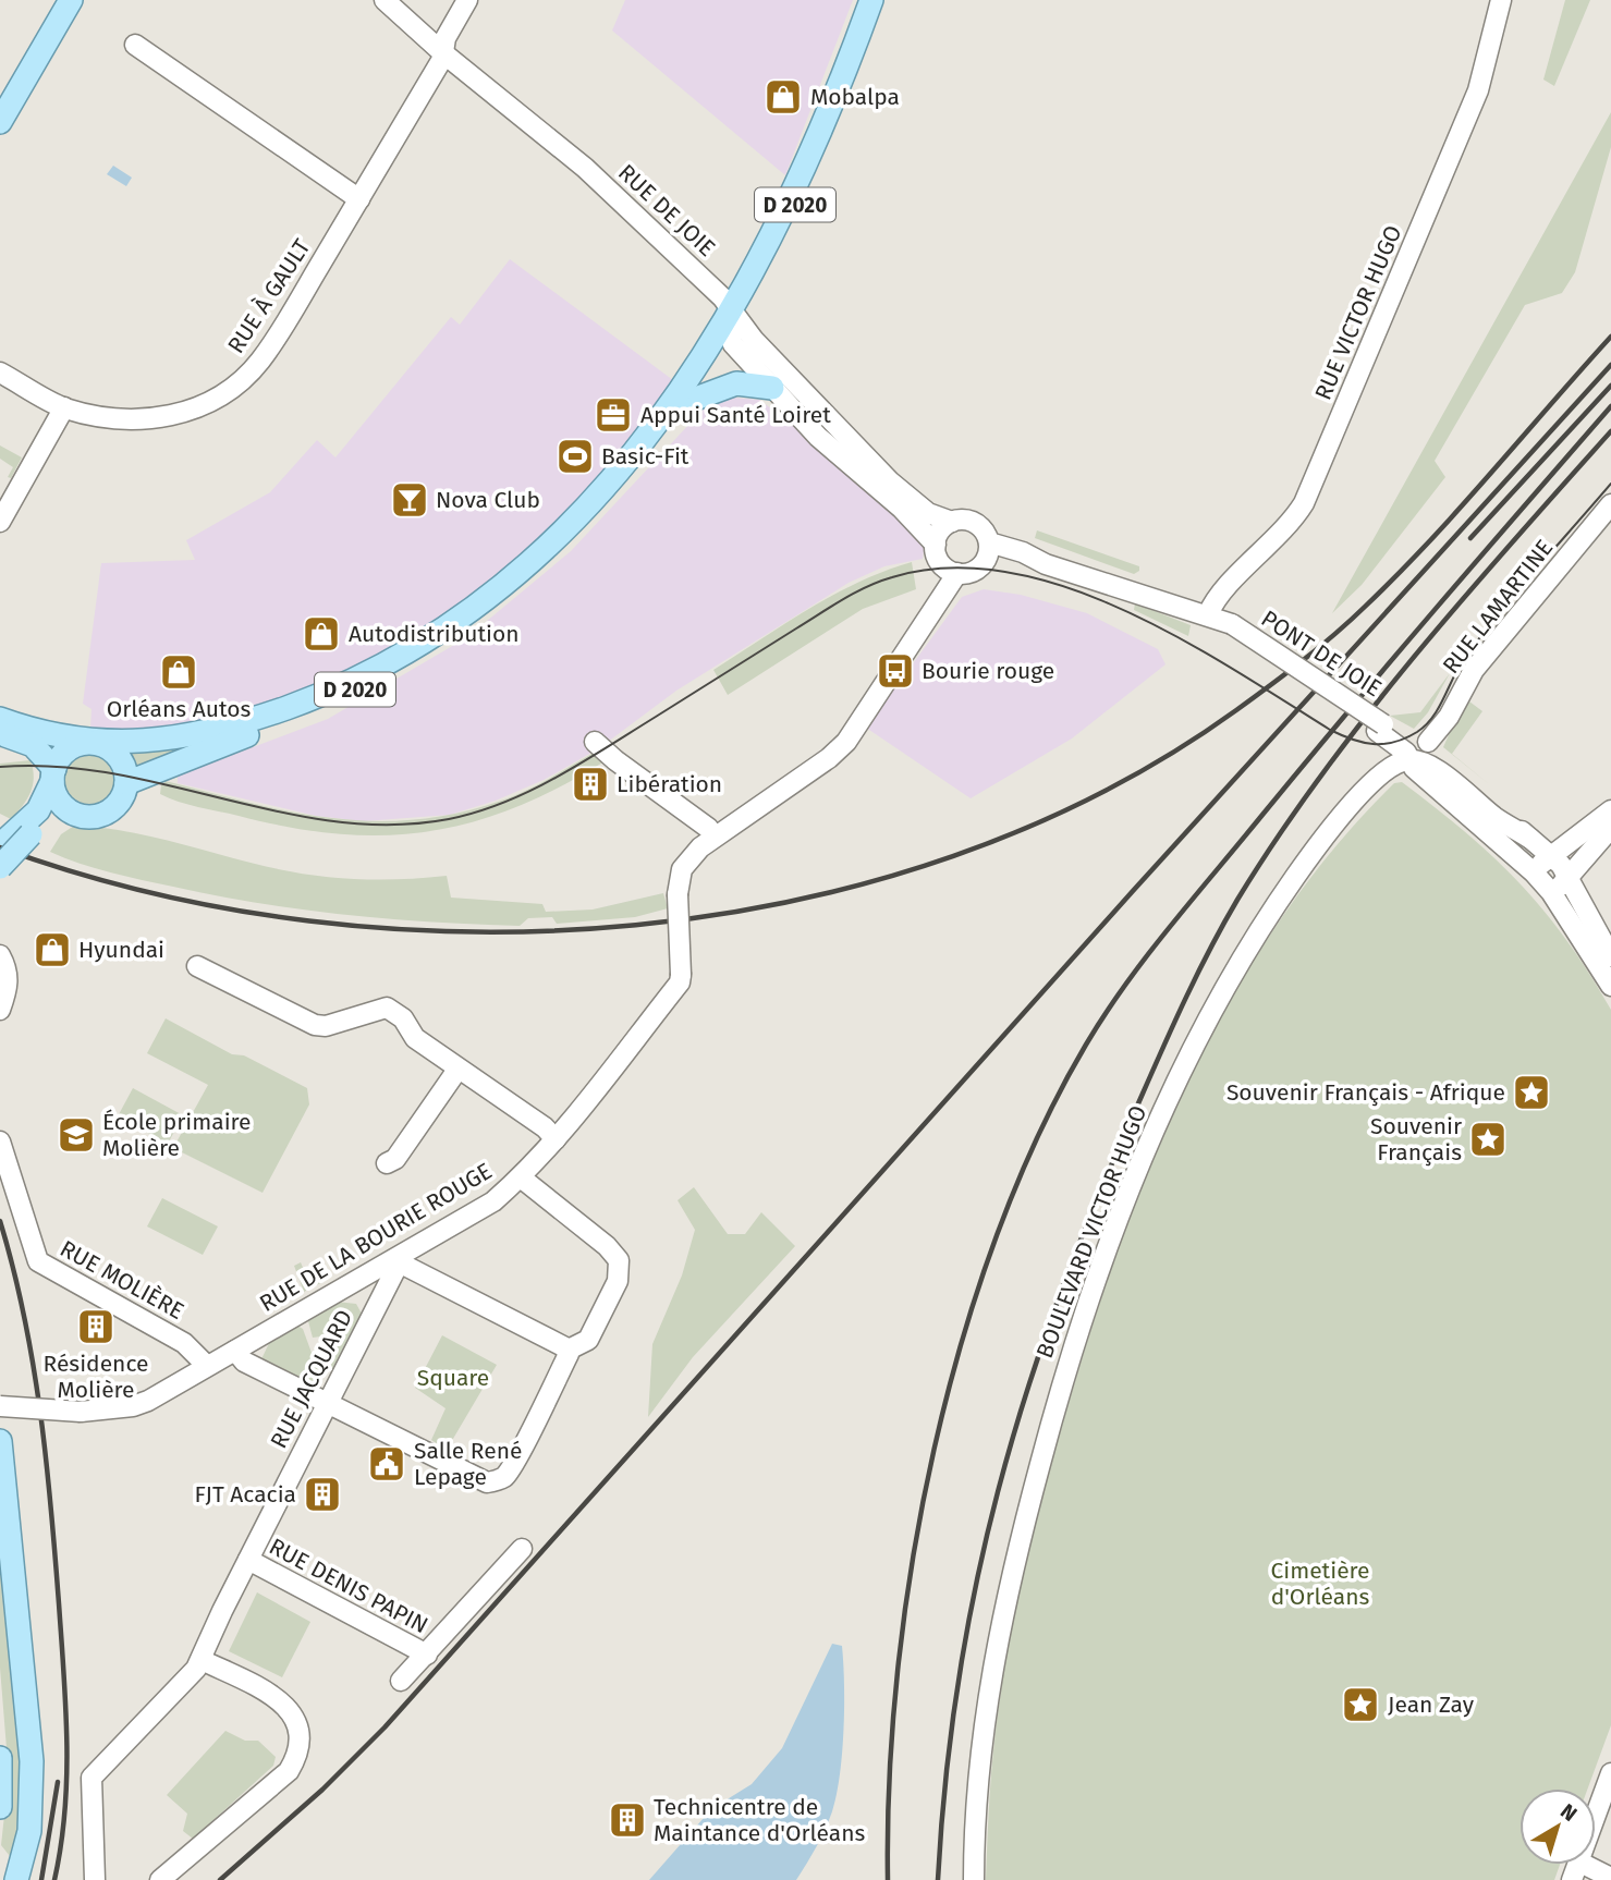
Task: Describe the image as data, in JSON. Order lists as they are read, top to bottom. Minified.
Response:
{"streets":{"main road":["D 2020"],"street":["RUE DE JOIE","RUE À GAULT","RUE VICTOR HUGO","RUE LAMARTINE","PONT DE JOIE","BOULEVARD VICTOR HUGO","RUE DE LA BOURIE ROUGE","RUE MOLIÈRE","RUE JACQUARD","RUE DENIS PAPIN"]},"crossings":[["D 2020","RUE DE JOIE"],["RUE DE JOIE","RUE À GAULT"],["RUE DE JOIE","RUE DE LA BOURIE ROUGE"],["RUE VICTOR HUGO","PONT DE JOIE"],["RUE DE LA BOURIE ROUGE","RUE MOLIÈRE"],["RUE DE LA BOURIE ROUGE","RUE JACQUARD"],["RUE JACQUARD","RUE DENIS PAPIN"]],"parks":["Square","Cimetière d'Orléans"],"places":{"shop":["Mobalpa","Autodistribution","Orléans Autos","Hyundai"],"office":["Appui Santé Loiret"],"sports":["Basic-Fit"],"bar":["Nova Club"],"bus stop":["Bourie rouge"],"building":["Libération","Résidence Molière","FJT Acacia","Technicentre de Maintance d'Orléans"],"place":["Souvenir Français - Afrique","Souvenir Français","Jean Zay"],"school or university":["École primaire Molière"],"public building":["Salle René Lepage"]},"north":"top right"}
